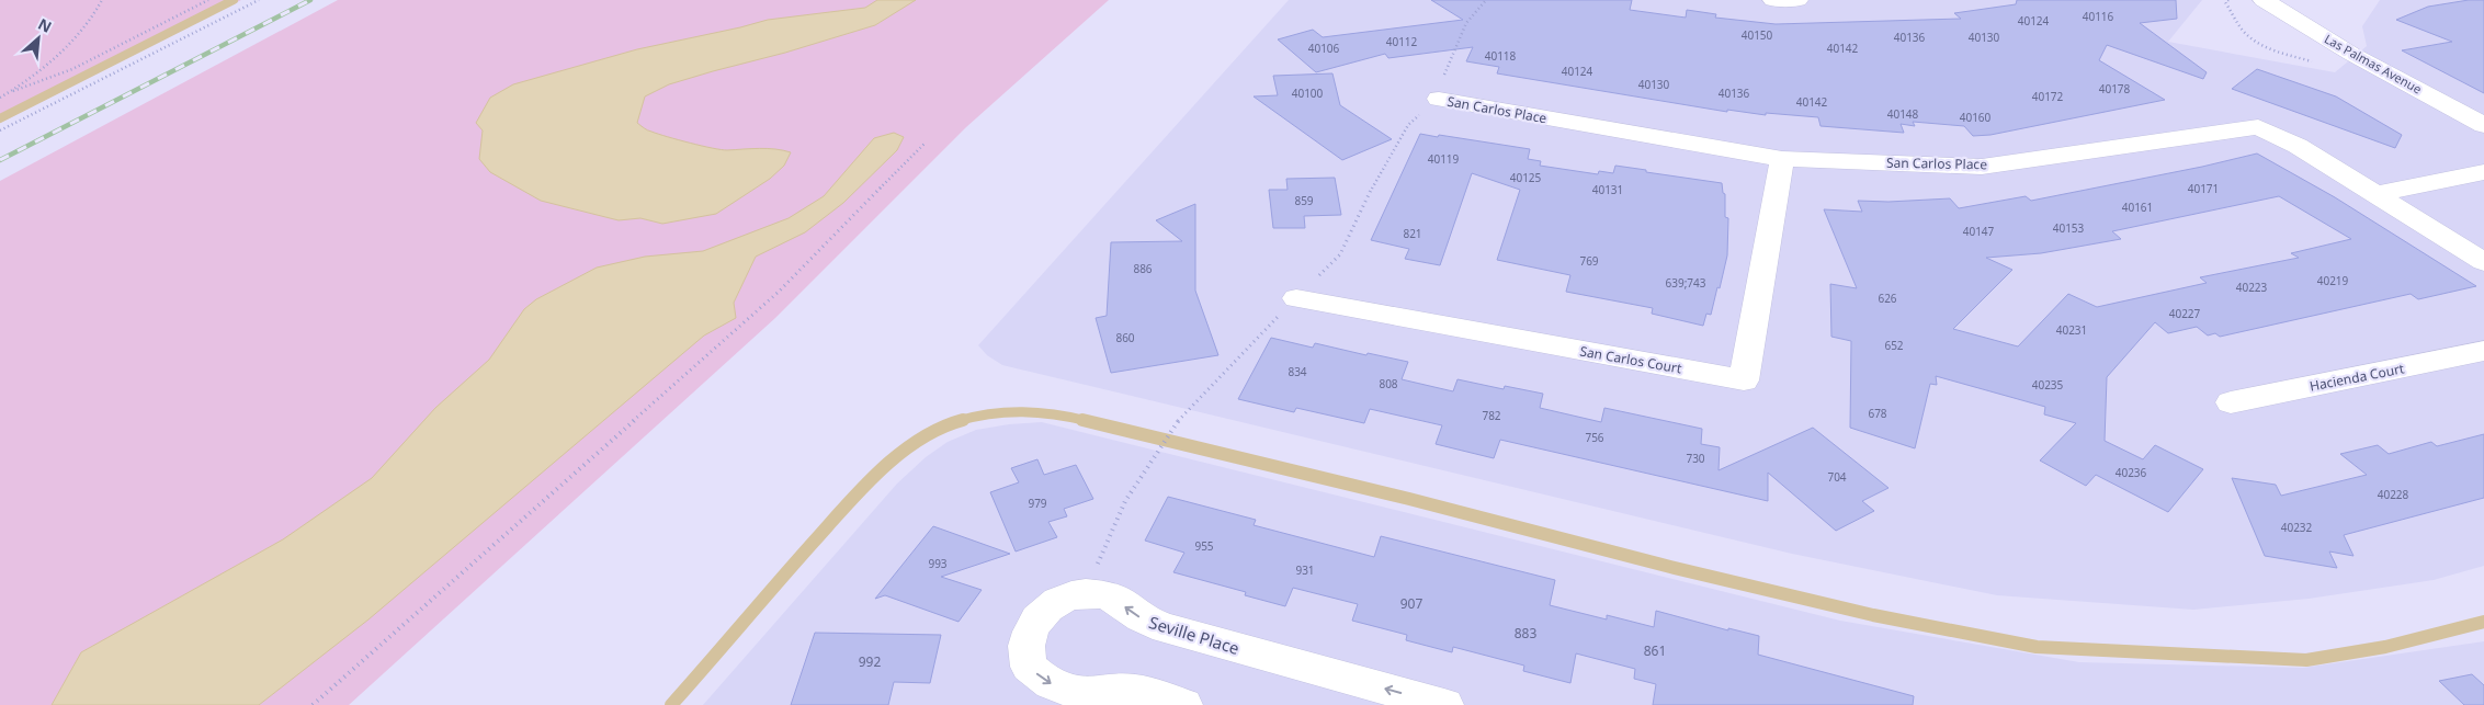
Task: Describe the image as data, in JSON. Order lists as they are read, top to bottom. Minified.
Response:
{"streets":{"street":["Las Palmas Avenue","San Carlos Place","San Carlos Court","Hacienda Court","Seville Place"]},"crossings":[["San Carlos Place","San Carlos Court"]],"house_numbers":["40116","40124","40150","40136","40130","40112","40106","40142","40118","40124","40130","40178","40100","40136","40172","40142","40148","40160","40119","40125","40171","40131","859","40161","40153","40147","821","769","886","40219","639;743","40223","626","40227","40231","860","652","834","808","40235","678","782","756","730","40236","704","40228","979","40232","955","993","931","907","883","861","992"],"north":"top right"}
